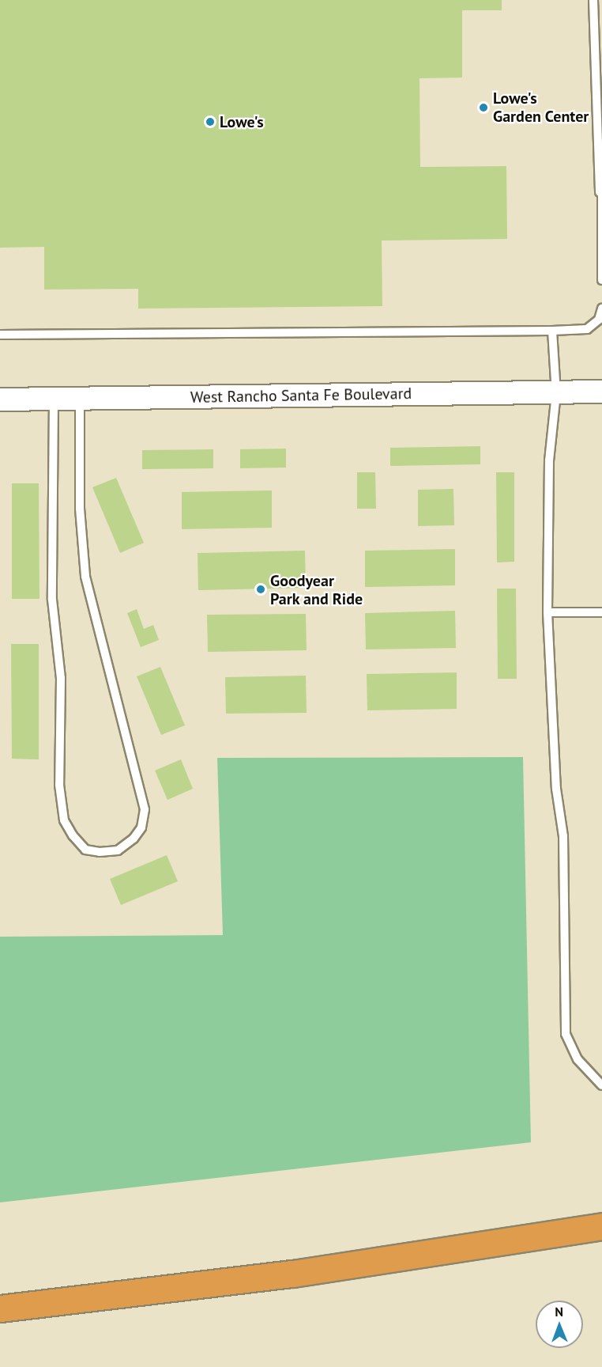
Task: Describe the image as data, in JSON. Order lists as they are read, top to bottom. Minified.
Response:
{"streets":{"street":["West Rancho Santa Fe Boulevard"]},"places":["Lowe's Garden Center","Lowe's","Goodyear Park and Ride"],"north":"top"}
